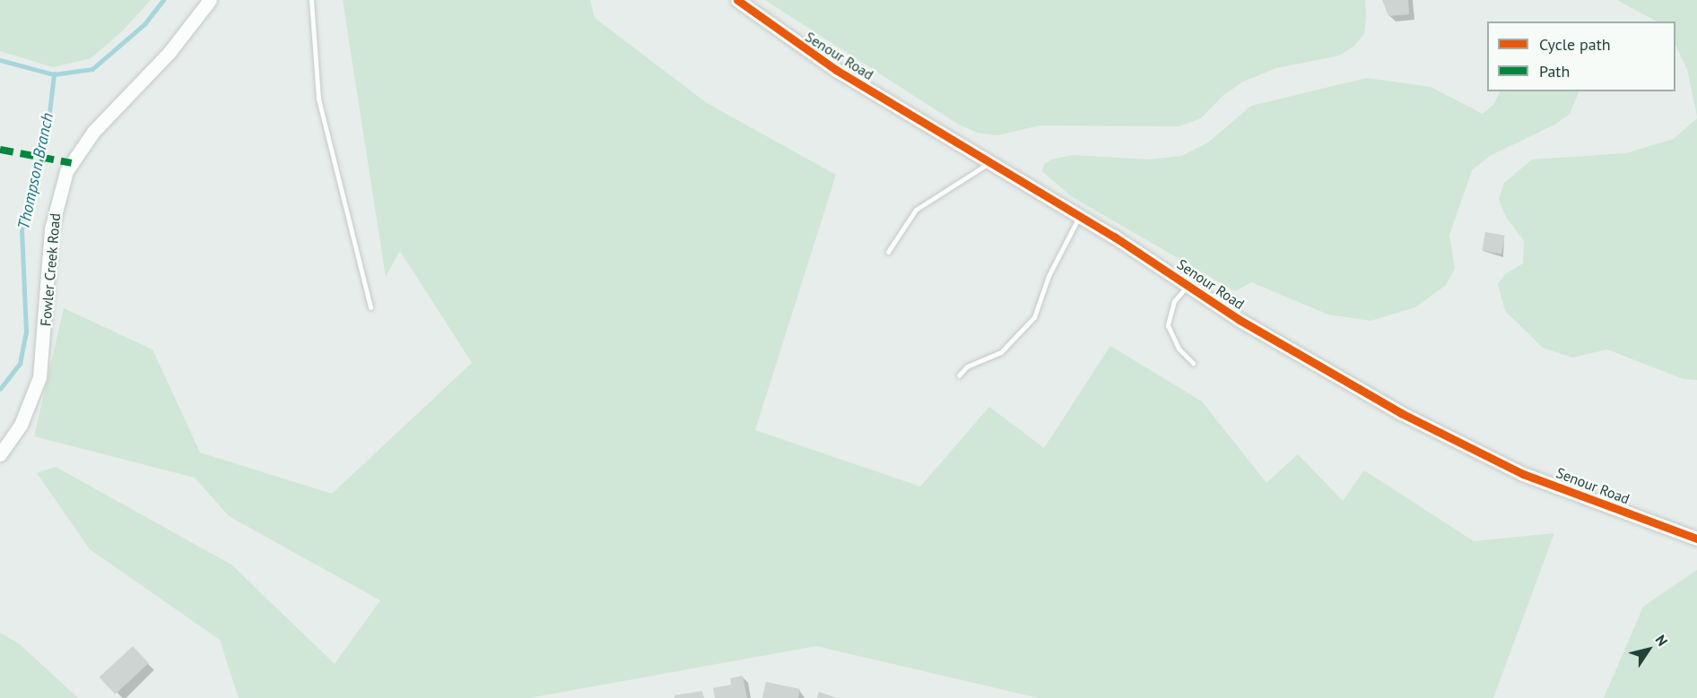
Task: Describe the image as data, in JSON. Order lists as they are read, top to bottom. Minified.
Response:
{"streets":{"street":["Senour Road","Fowler Creek Road"]},"water":["Thompson Branch"],"legend":["Cycle path","Path"],"north":"top right"}
